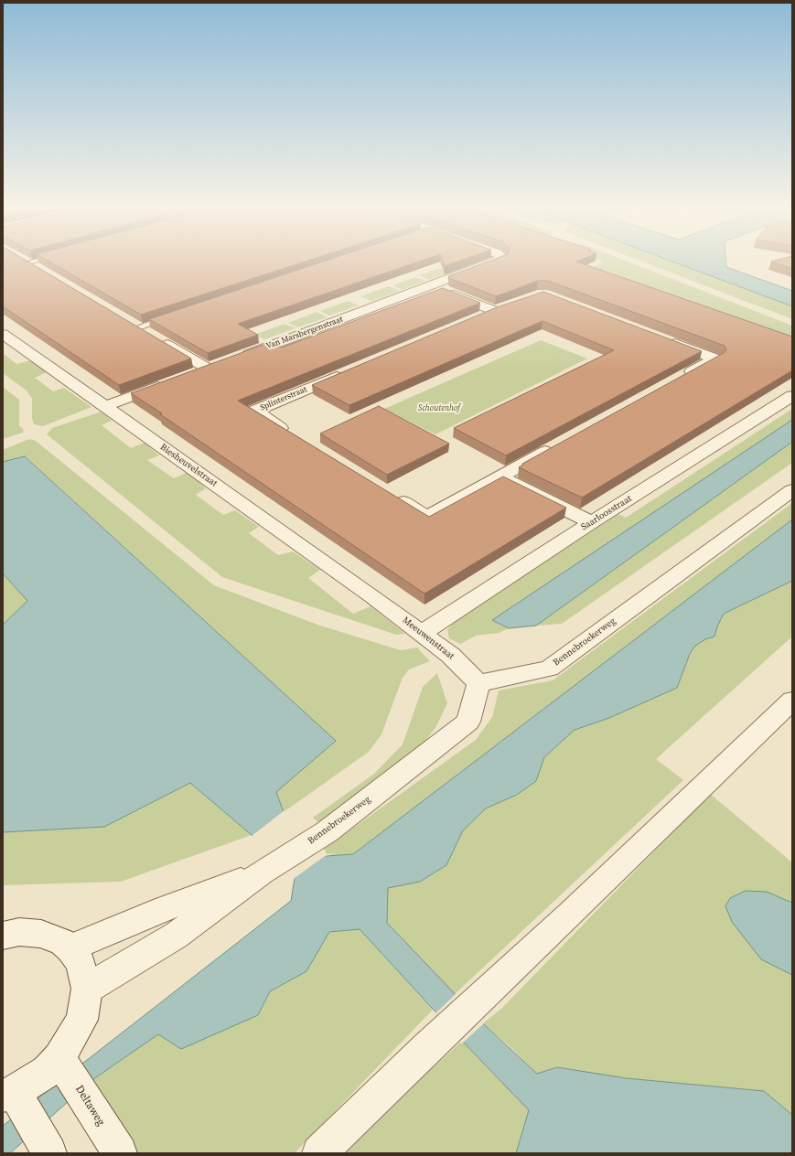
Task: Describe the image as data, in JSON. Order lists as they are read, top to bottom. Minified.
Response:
{"streets":{"street":["Van Marsbergenstraat","Splinterstraat","Biesheuvelstraat","Saarloosstraat","Meeuwenstraat","Bennebroekerweg","Deltaweg"]},"crossings":[["Biesheuvelstraat","Meeuwenstraat"],["Saarloosstraat","Meeuwenstraat"],["Meeuwenstraat","Bennebroekerweg"]],"parks":["Schoutenhof"]}
